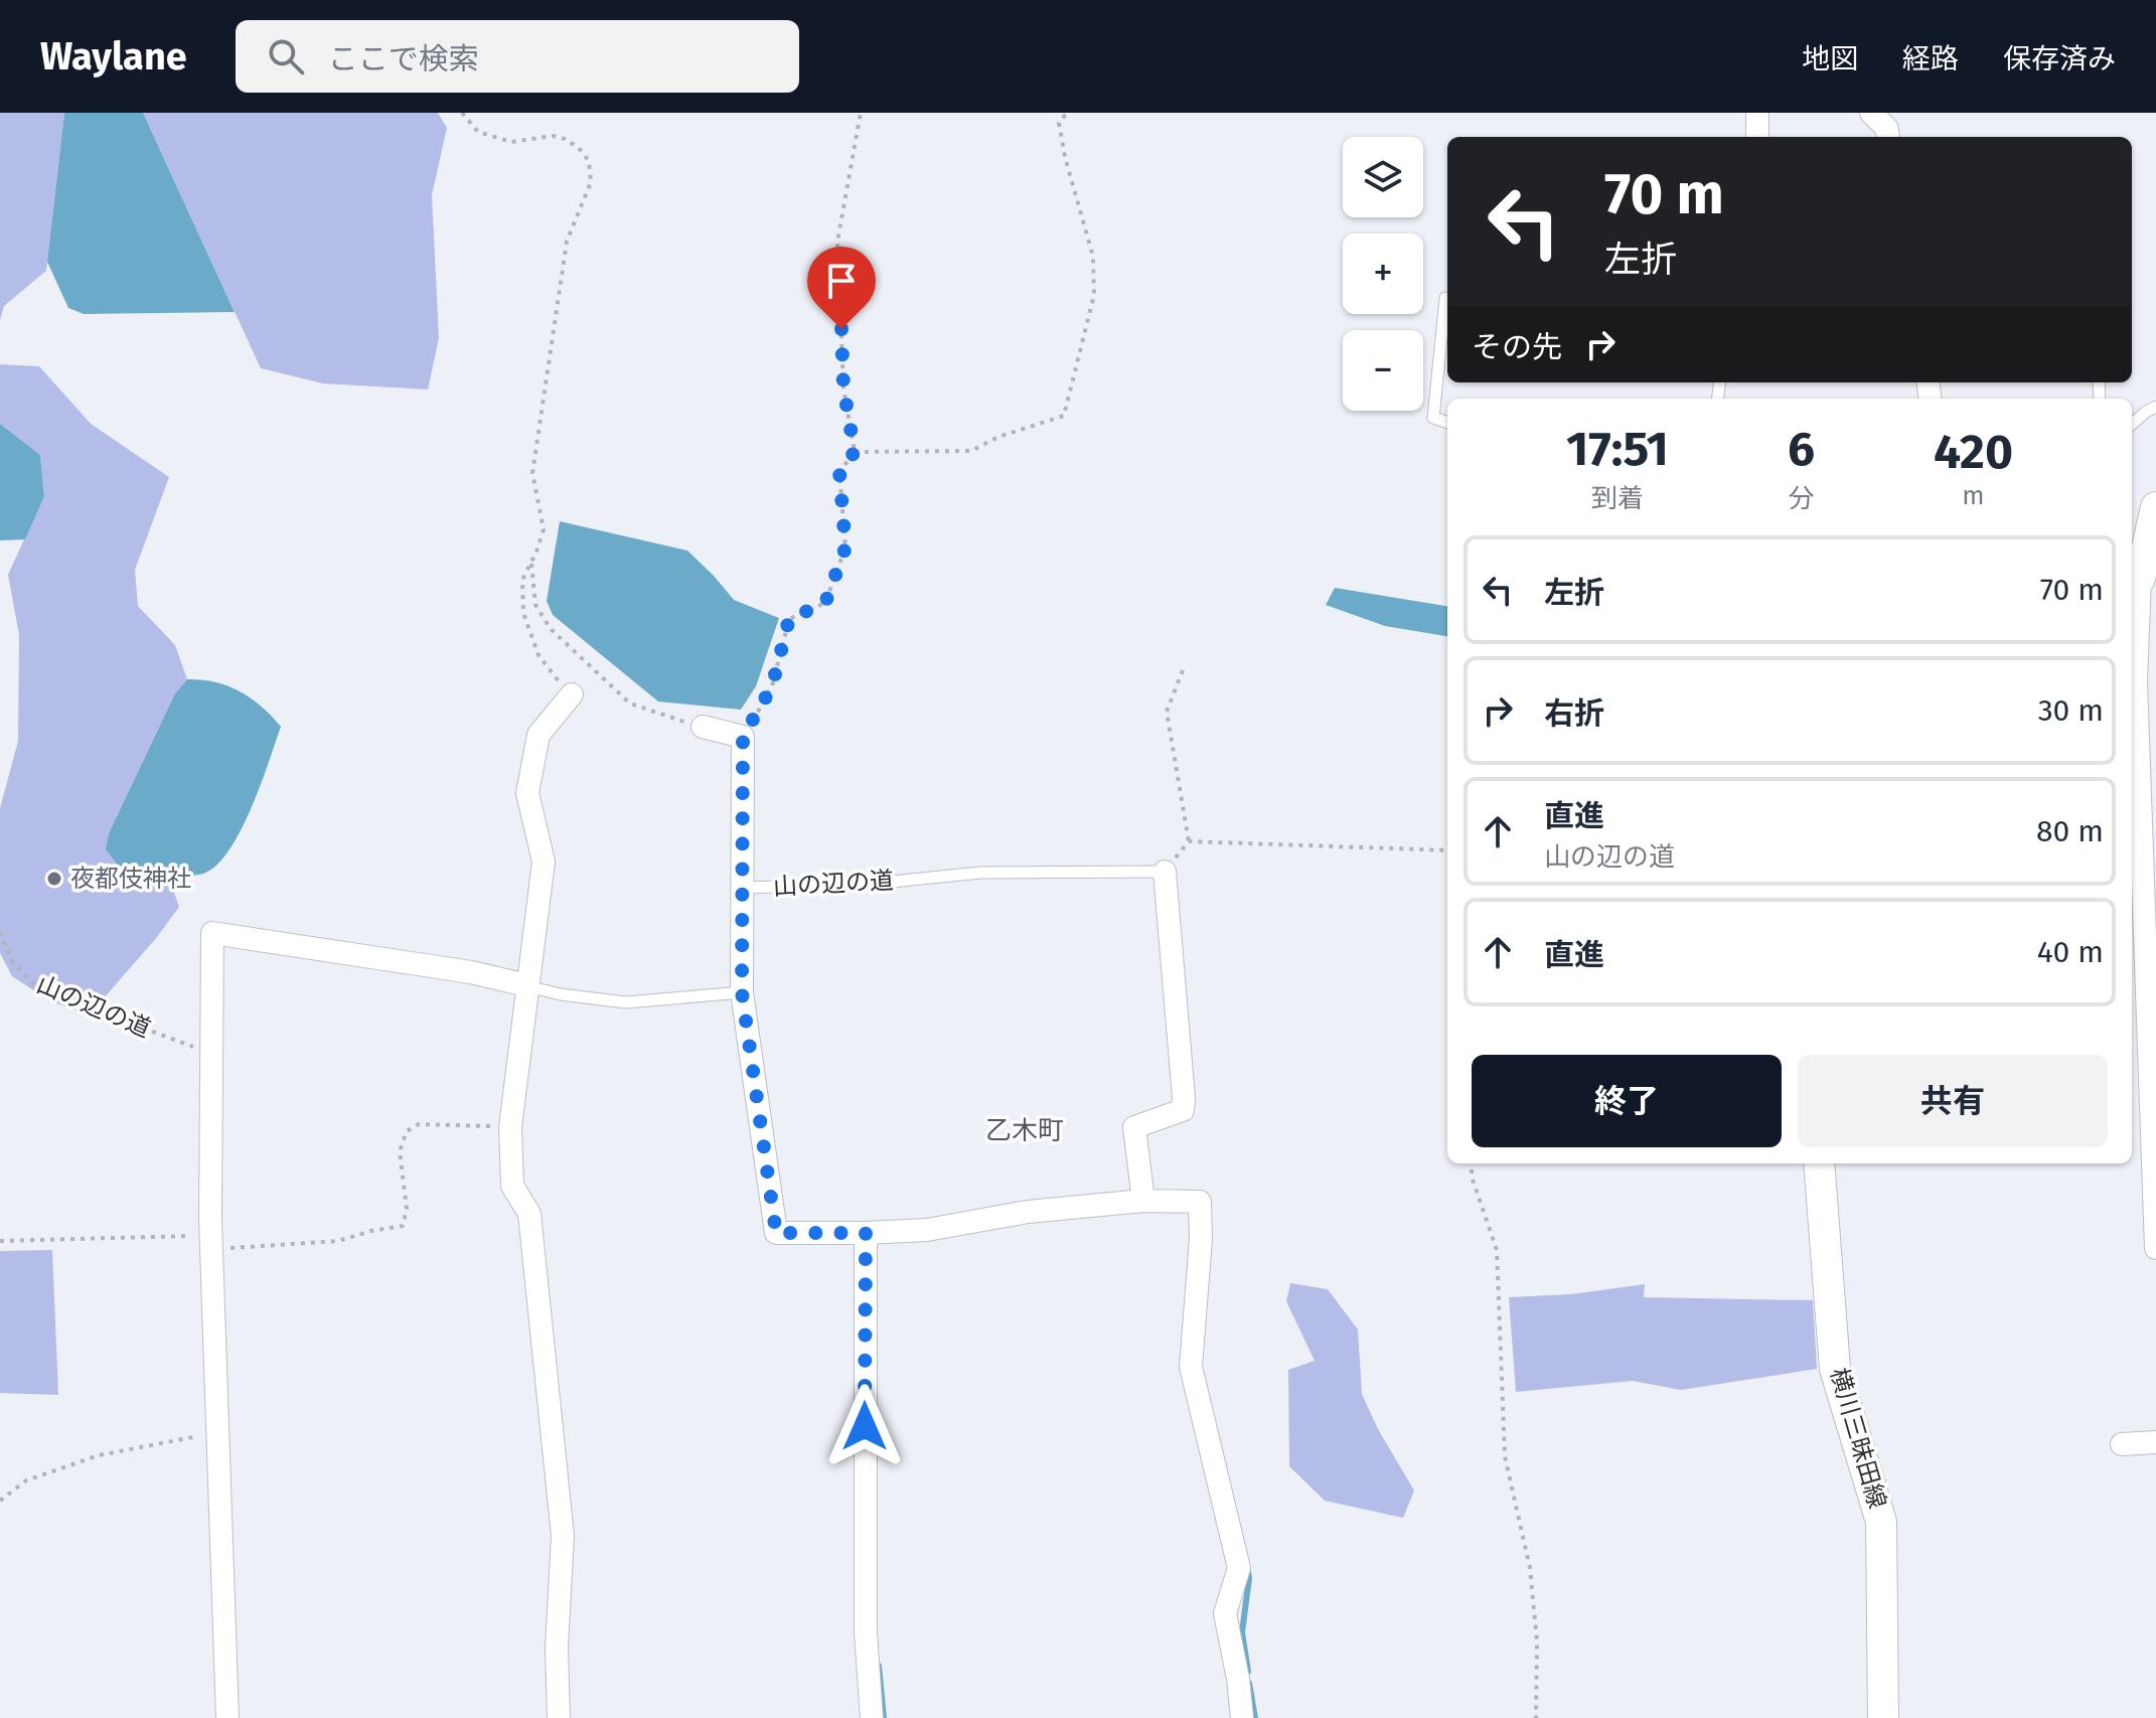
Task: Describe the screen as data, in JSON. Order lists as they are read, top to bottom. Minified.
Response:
{"streets":{"main road":["横川三昧田線"],"street":["山の辺の道"]},"districts":["乙木町"],"places":["夜都伎神社"],"page":{"header":"Waylane","search":"ここで検索","nav":["地図","経路","保存済み"],"map_buttons":["+","−"],"turn":["70 m","左折"],"then":"その先","eta":["17:51","到着","6","分","420","m"],"list":[{"name":"左折","value":"70 m"},{"name":"右折","value":"30 m"},{"name":"直進","note":"山の辺の道","value":"80 m"},{"name":"直進","value":"40 m"}],"buttons":["終了","共有"]}}
